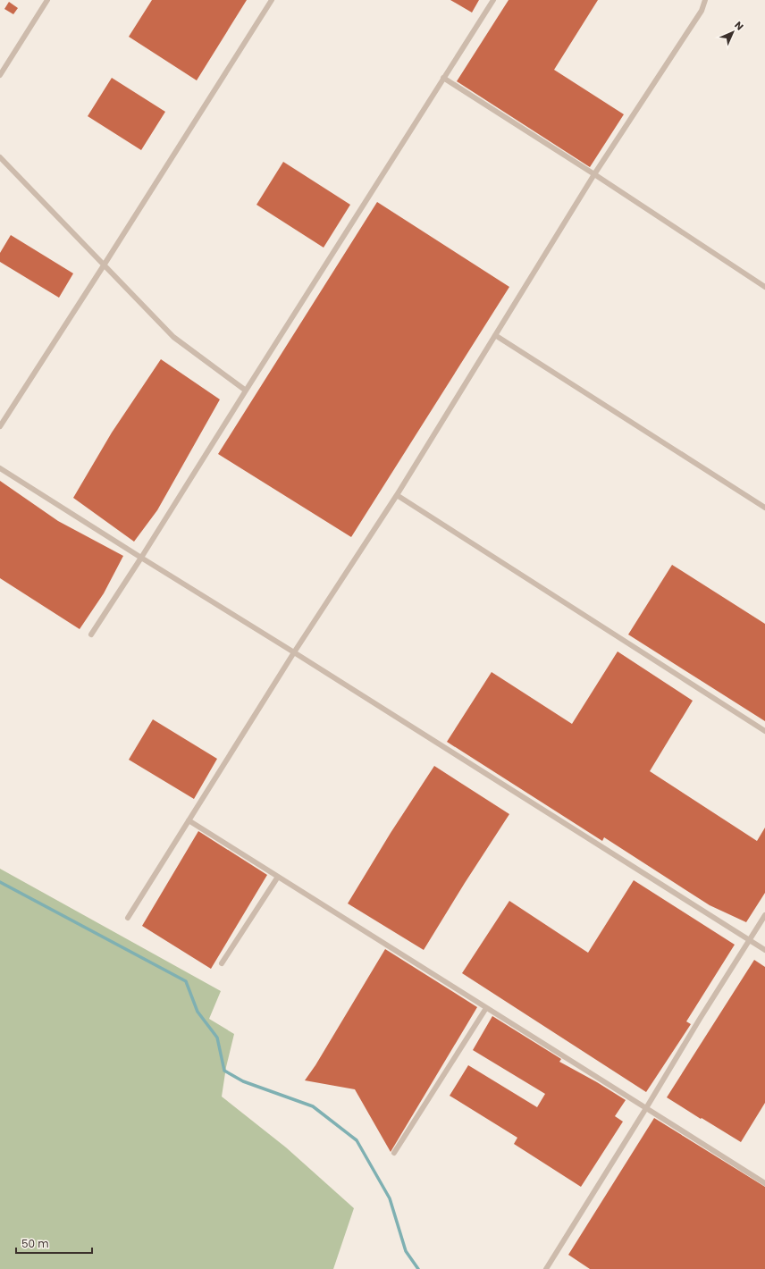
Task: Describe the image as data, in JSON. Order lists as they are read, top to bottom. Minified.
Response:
{"scale_bar":"50 m","north":"top right"}
